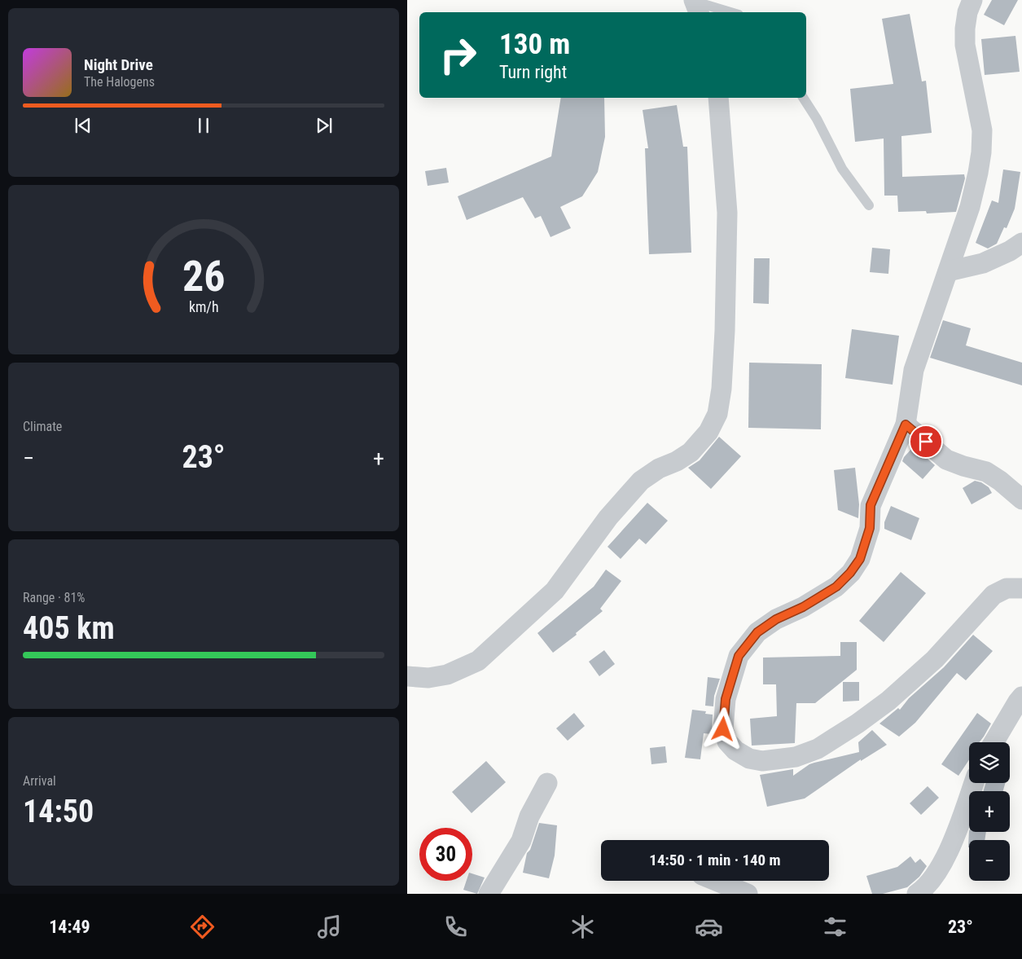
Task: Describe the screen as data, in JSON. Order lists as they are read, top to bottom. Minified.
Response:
{"page":{"turn":["130 m","Turn right"],"song":["Night Drive","The Halogens"],"tile":["Climate",["Range · 81%","405 km"],["Arrival","14:50"]],"heat":["−","23°","+"],"map_buttons":["+","−"],"limit":"30","trip":"14:50 · 1 min · 140 m","tabs":["14:49","23°"],"gauge":["26","km/h"]}}
